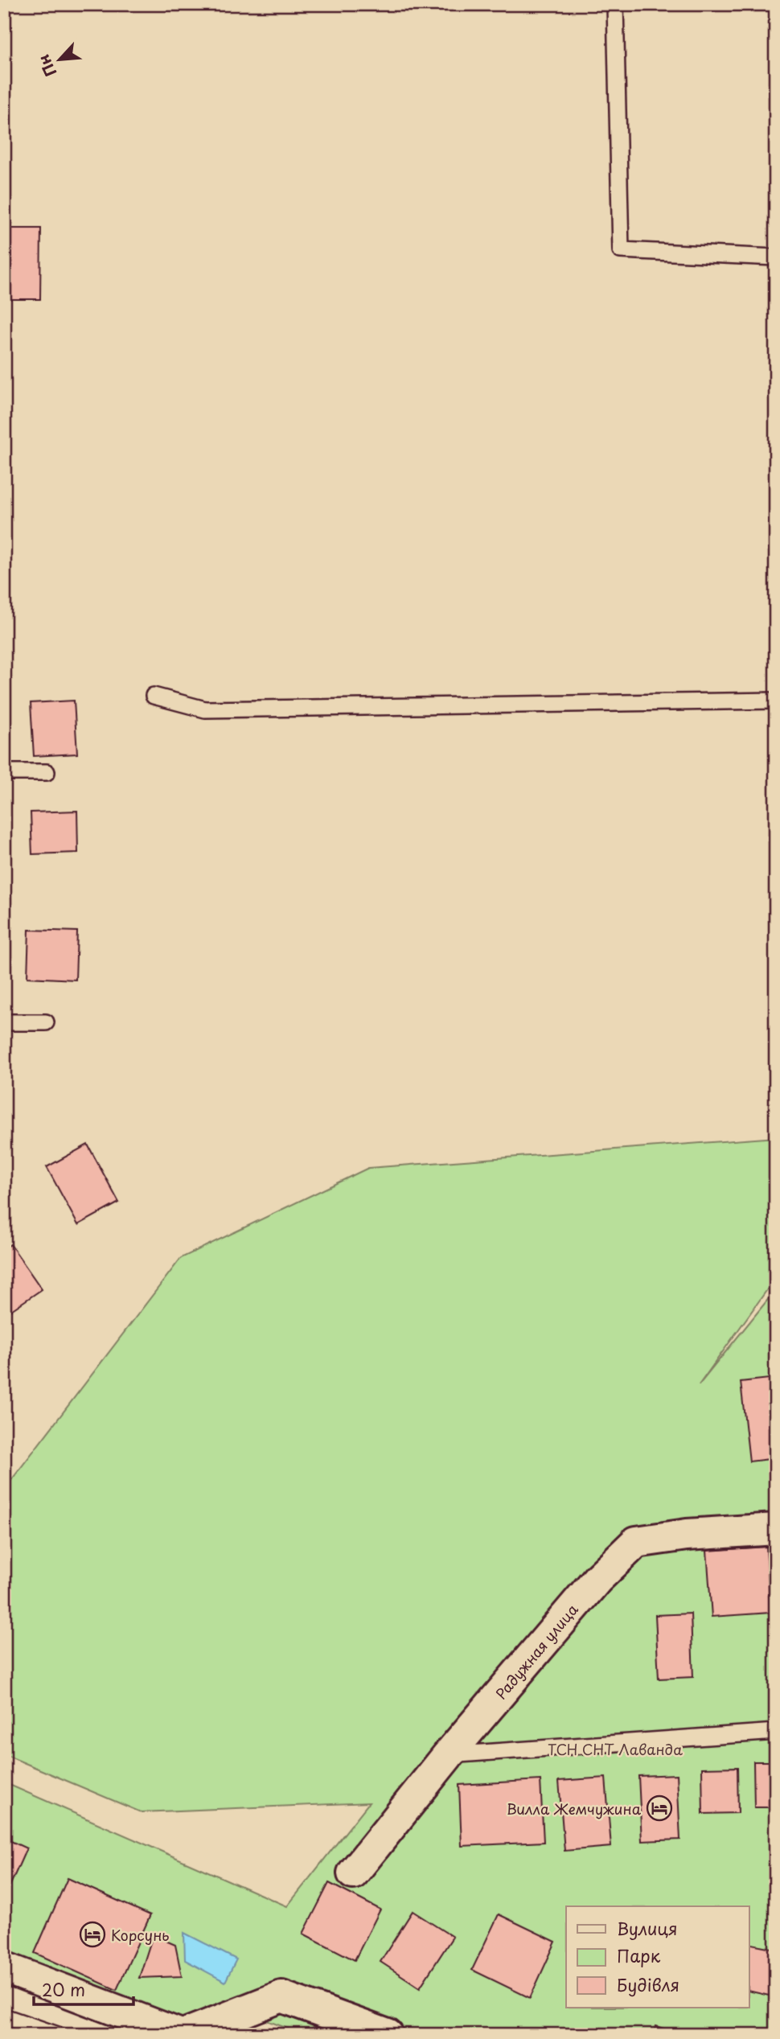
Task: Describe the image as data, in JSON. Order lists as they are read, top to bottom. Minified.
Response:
{"streets":{"street":["Радужная улица"]},"parks":["ТСН СНТ Лаванда"],"places":{"hotel":["Вилла Жемчужина","Корсунь"]},"legend":["Вулиця","Парк","Будівля"],"scale_bar":"20 m","north":"bottom left"}
